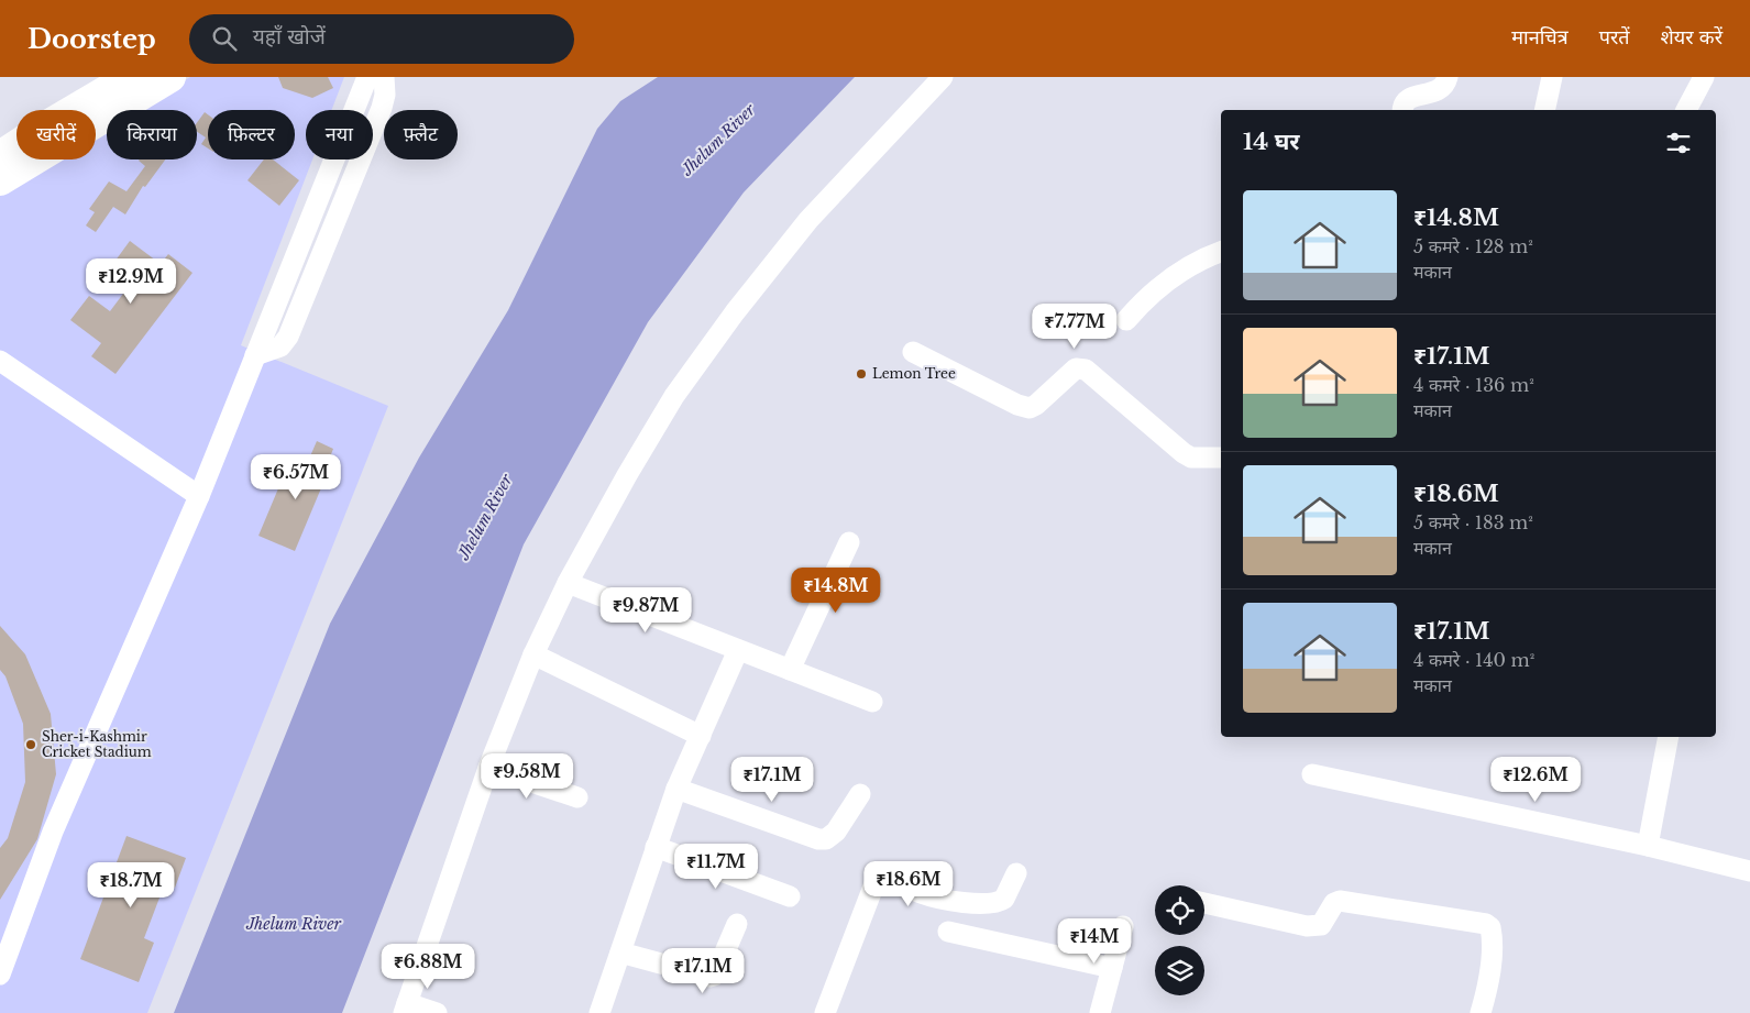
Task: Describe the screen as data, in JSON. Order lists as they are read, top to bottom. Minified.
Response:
{"water":["Jhelum River"],"places":["Lemon Tree","Sher-i-Kashmir Cricket Stadium"],"page":{"header":"Doorstep","search":"यहाँ खोजें","nav":["मानचित्र","परतें","शेयर करें"],"chip":["खरीदें","किराया","फ़िल्टर","नया","फ़्लैट"],"heading":"14 घर","list":[{"name":"₹14.8M","note":"5 कमरे · 128 m² · मकान"},{"name":"₹17.1M","note":"4 कमरे · 136 m² · मकान"},{"name":"₹18.6M","note":"5 कमरे · 183 m² · मकान"},{"name":"₹17.1M","note":"4 कमरे · 140 m² · मकान"}],"price":["₹12.9M","₹7.77M","₹6.57M","₹14.8M","₹9.87M","₹9.58M","₹17.1M","₹12.6M","₹11.7M","₹18.6M","₹18.7M","₹14M","₹6.88M","₹17.1M"]}}
